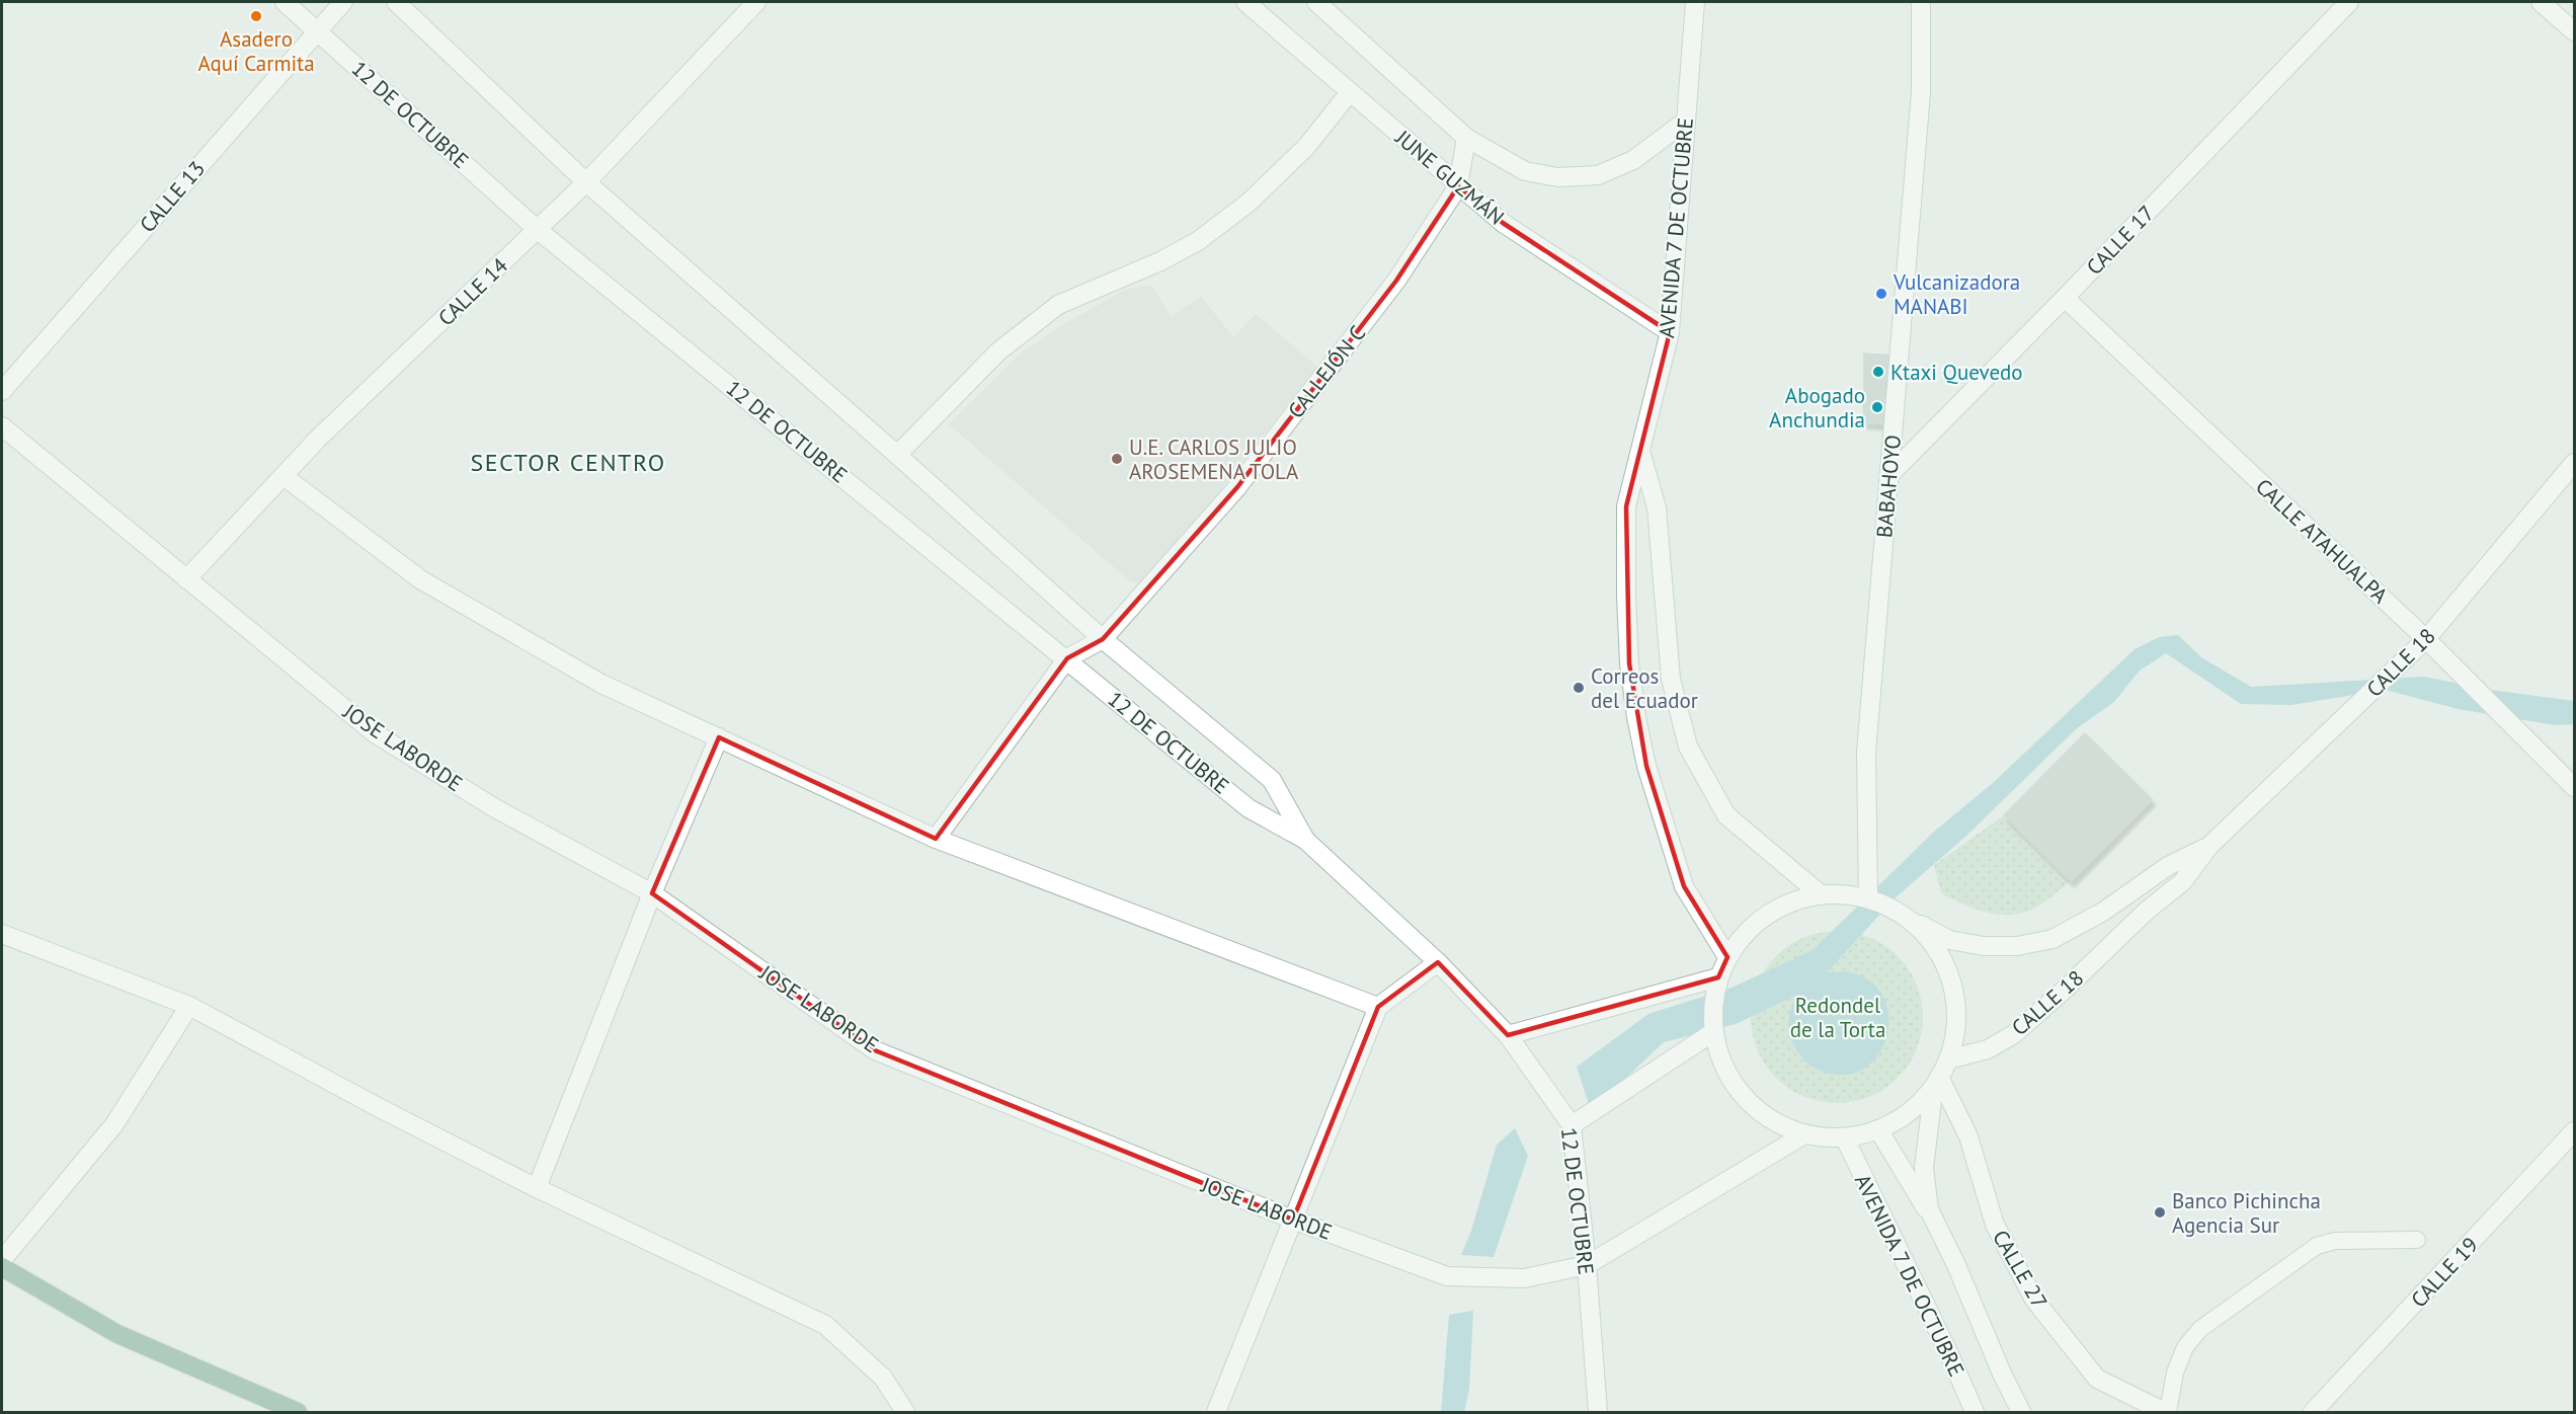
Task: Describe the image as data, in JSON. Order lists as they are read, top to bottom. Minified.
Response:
{"streets":{"street":["12 DE OCTUBRE","JUNE GUZMÁN","CALLE 13","AVENIDA 7 DE OCTUBRE","CALLE 17","CALLE 14","CALLEJÓN C","BABAHOYO","CALLE ATAHUALPA","CALLE 18","JOSE LABORDE","CALLE 27","CALLE 19"]},"crossings":[["12 DE OCTUBRE","CALLE 13"],["12 DE OCTUBRE","CALLE 14"],["12 DE OCTUBRE","CALLEJÓN C"],["12 DE OCTUBRE","JOSE LABORDE"],["JUNE GUZMÁN","AVENIDA 7 DE OCTUBRE"],["JUNE GUZMÁN","CALLEJÓN C"],["AVENIDA 7 DE OCTUBRE","CALLE 27"],["CALLE 17","BABAHOYO"],["CALLE 17","CALLE ATAHUALPA"],["CALLE 14","JOSE LABORDE"],["CALLE ATAHUALPA","CALLE 18"]],"districts":["SECTOR CENTRO"],"parks":["Redondel de la Torta"],"places":["Asadero Aquí Carmita","Vulcanizadora MANABI","Ktaxi Quevedo","Abogado Anchundia","U.E. CARLOS JULIO AROSEMENA TOLA","Correos del Ecuador","Banco Pichincha Agencia Sur"]}
